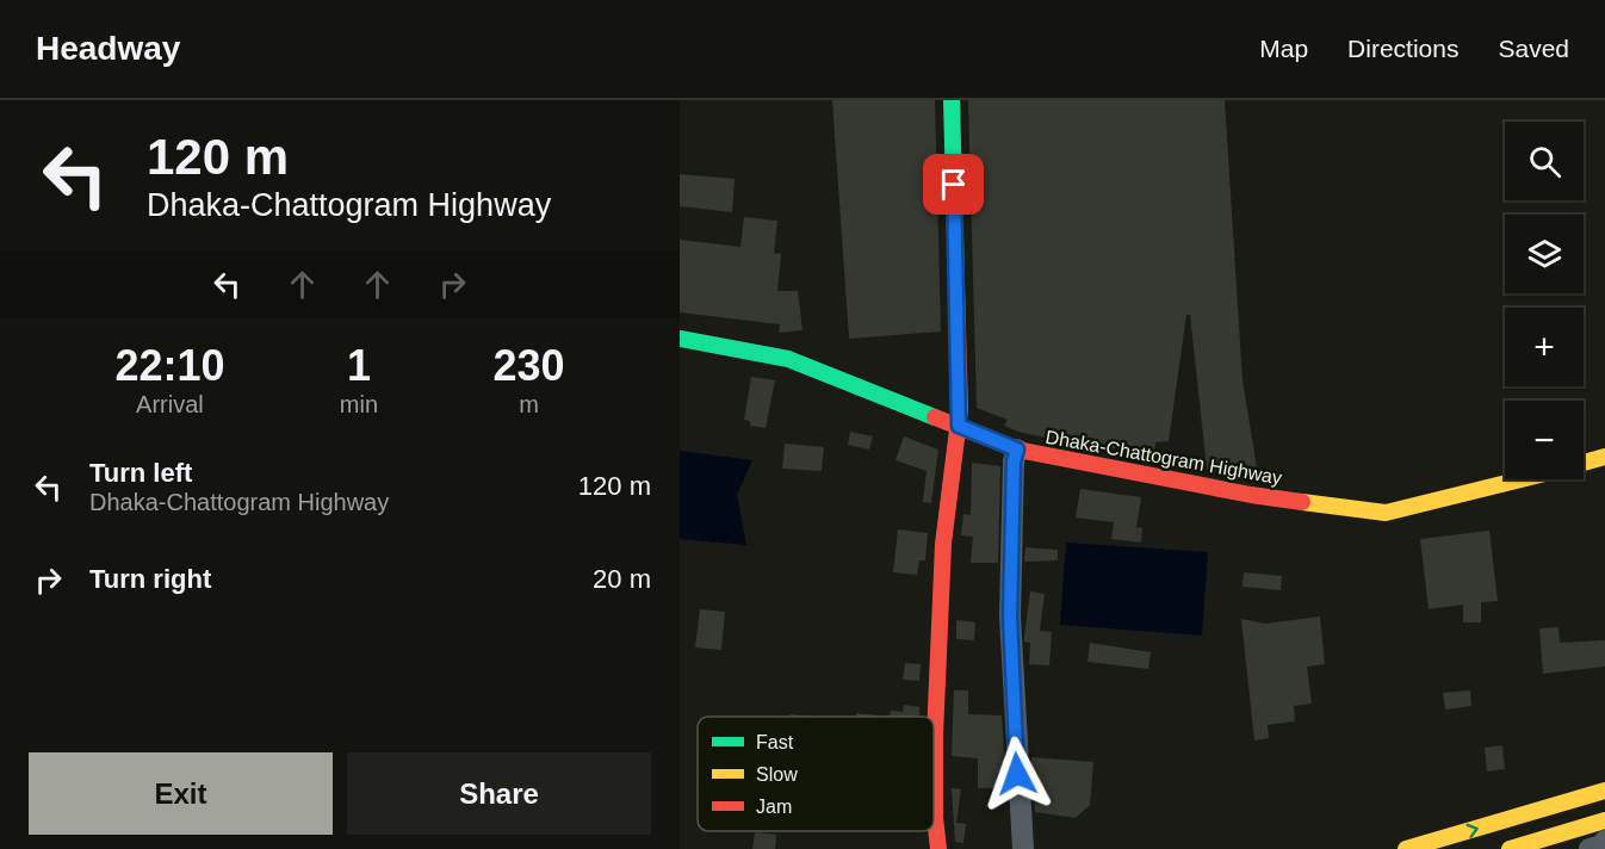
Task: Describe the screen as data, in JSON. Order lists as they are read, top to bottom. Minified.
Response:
{"streets":{"main road":["Dhaka-Chattogram Highway"]},"legend":["Fast","Slow","Jam"],"page":{"header":"Headway","nav":["Map","Directions","Saved"],"turn":["120 m","Dhaka-Chattogram Highway"],"map_buttons":["+","−"],"eta":["22:10","Arrival","1","min","230","m"],"list":[{"name":"Turn left","note":"Dhaka-Chattogram Highway","value":"120 m"},{"name":"Turn right","value":"20 m"}],"buttons":["Exit","Share"]}}
